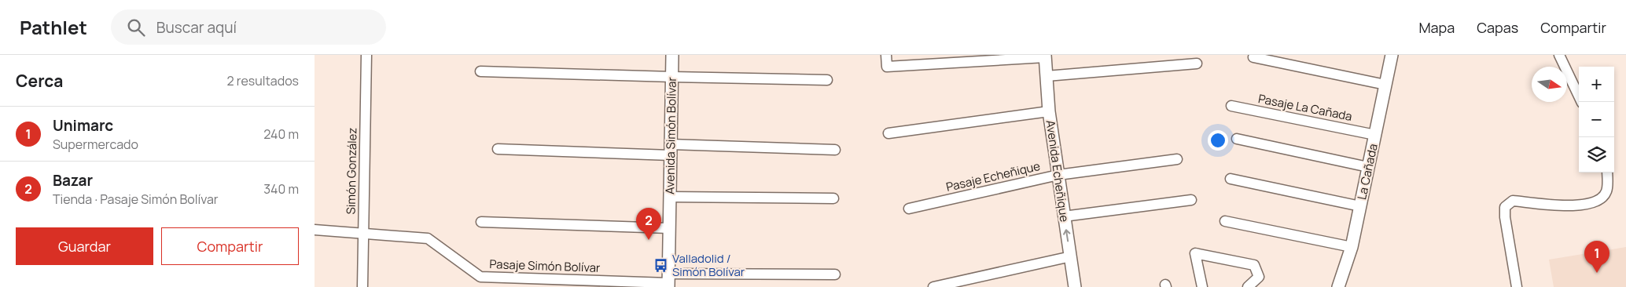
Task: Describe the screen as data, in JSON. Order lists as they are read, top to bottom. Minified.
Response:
{"streets":{"street":["Pasaje La Cañada","Avenida Simón Bolívar","Simón González","Avenida Echeñique","La Cañada","Pasaje Echeñique","Pasaje Simón Bolívar"]},"crossings":[["Pasaje La Cañada","La Cañada"],["Avenida Simón Bolívar","Pasaje Simón Bolívar"],["Simón González","Pasaje Simón Bolívar"],["Avenida Echeñique","Pasaje Echeñique"]],"places":{"bus stop":["Valladolid / Simón Bolívar"]},"north":"right","page":{"header":"Pathlet","search":"Buscar aquí","nav":["Mapa","Capas","Compartir"],"heading":["Cerca","2 resultados"],"map_buttons":["+","−"],"list":[{"mark":"1","name":"Unimarc","note":"Supermercado","value":"240 m"},{"mark":"2","name":"Bazar","note":"Tienda · Pasaje Simón Bolívar","value":"340 m"}],"pins":["2","1"],"buttons":["Guardar","Compartir"]}}
